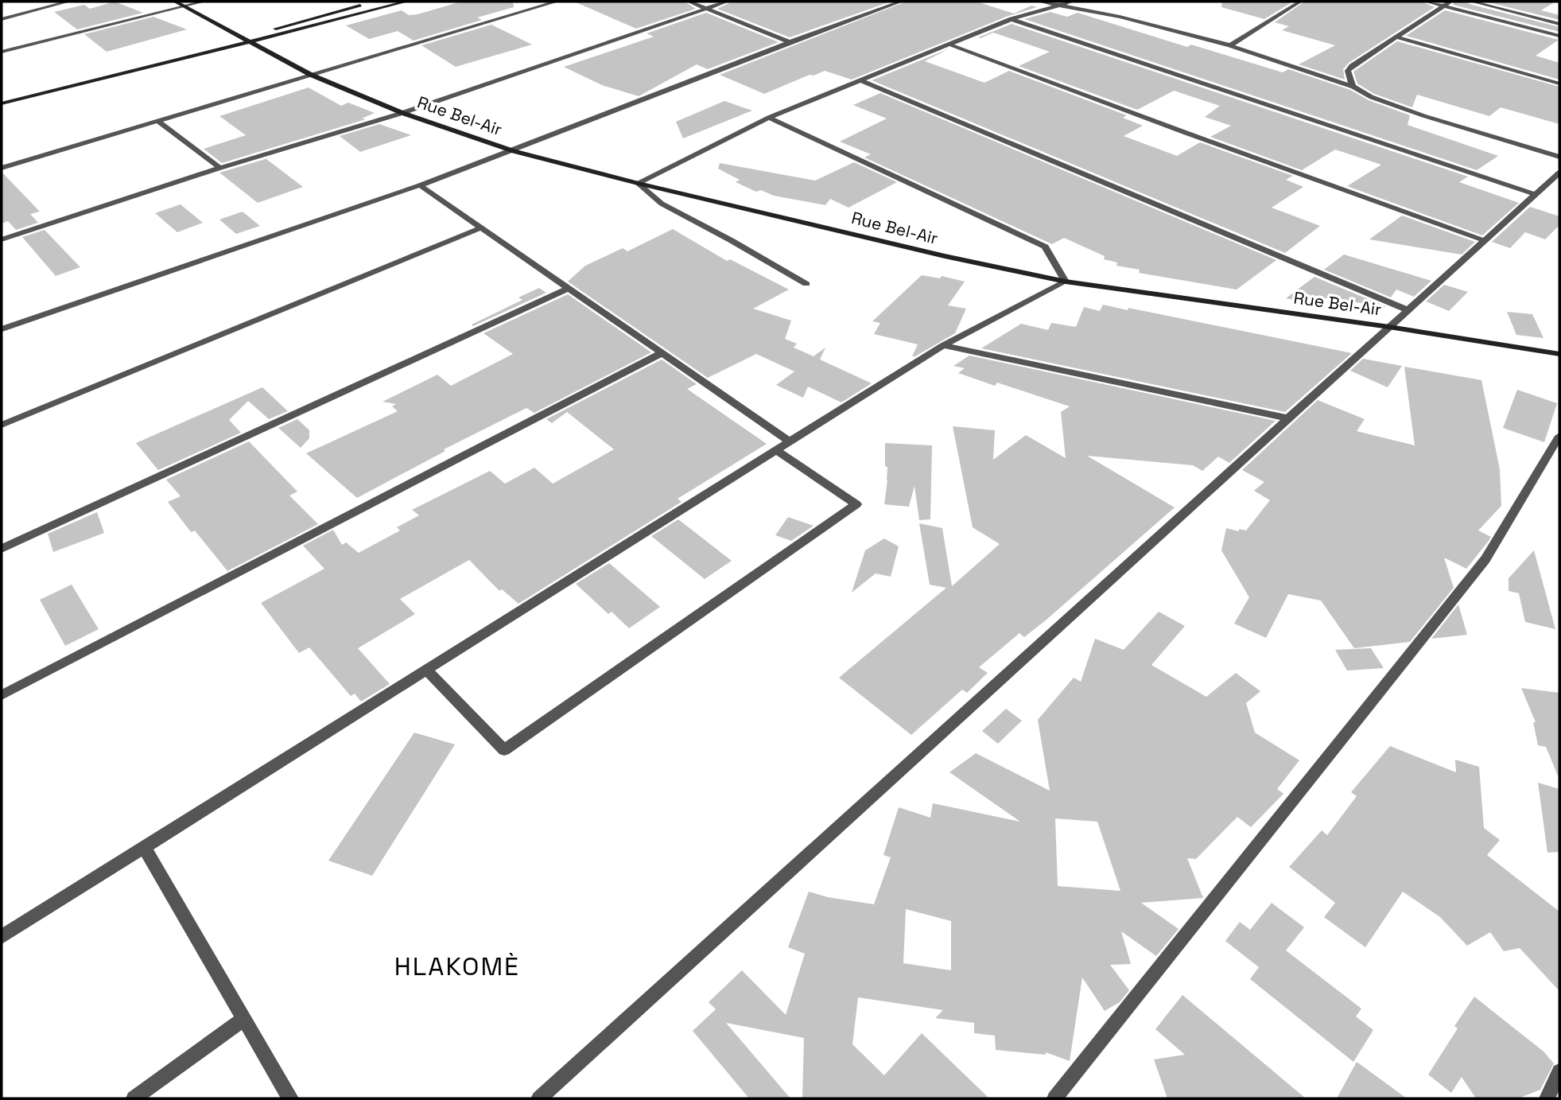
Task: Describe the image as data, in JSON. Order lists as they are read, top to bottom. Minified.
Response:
{"streets":{"main road":["Rue Bel-Air"]},"districts":["HLAKOMÈ"]}
